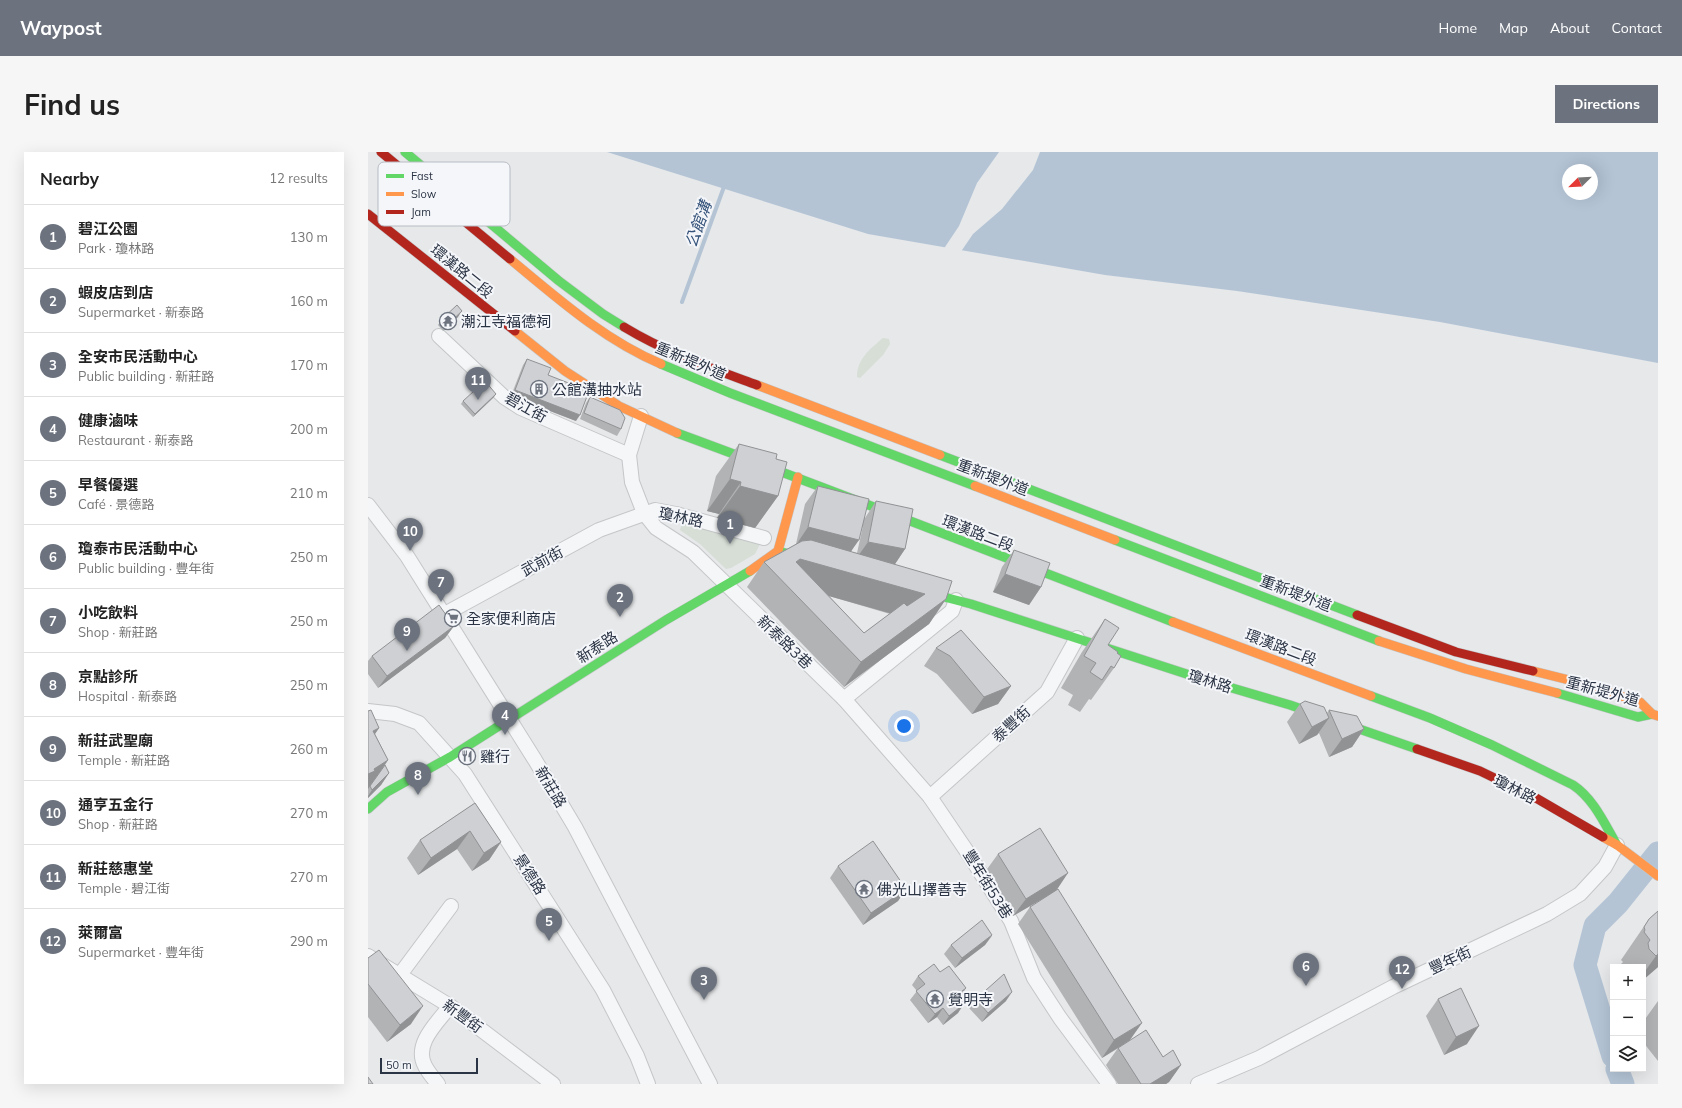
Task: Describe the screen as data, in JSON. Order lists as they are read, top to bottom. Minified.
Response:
{"streets":{"street":["環漢路二段","重新堤外道","碧江街","瓊林路","武前街","新泰路3巷","新泰路","泰豐街","新莊路","景德路","豐年街53巷","豐年街","新豐街"]},"crossings":[["環漢路二段","瓊林路"],["環漢路二段","豐年街"],["碧江街","新泰路3巷"],["瓊林路","武前街"],["瓊林路","新泰路3巷"],["瓊林路","泰豐街"],["瓊林路","豐年街"],["武前街","新泰路3巷"],["武前街","新莊路"],["新泰路3巷","新泰路"],["新泰路3巷","豐年街53巷"],["新泰路","新莊路"],["新泰路","景德路"],["泰豐街","豐年街53巷"]],"water":["公館溝"],"places":{"temple":["潮江寺福德祠","佛光山擇善寺","覺明寺"],"building":["公館溝抽水站"],"supermarket":["全家便利商店"],"restaurant":["雞行"]},"legend":["Fast","Slow","Jam"],"scale_bar":"50 m","north":"bottom left","page":{"header":"Waypost","nav":["Home","Map","About","Contact"],"buttons":"Directions","title":"Find us","heading":["Nearby","12 results"],"list":[{"mark":"1","name":"碧江公園","note":"Park · 瓊林路","value":"130 m"},{"mark":"2","name":"蝦皮店到店","note":"Supermarket · 新泰路","value":"160 m"},{"mark":"3","name":"全安市民活動中心","note":"Public building · 新莊路","value":"170 m"},{"mark":"4","name":"健康滷味","note":"Restaurant · 新泰路","value":"200 m"},{"mark":"5","name":"早餐優選","note":"Café · 景德路","value":"210 m"},{"mark":"6","name":"瓊泰市民活動中心","note":"Public building · 豐年街","value":"250 m"},{"mark":"7","name":"小吃飲料","note":"Shop · 新莊路","value":"250 m"},{"mark":"8","name":"京點診所","note":"Hospital · 新泰路","value":"250 m"},{"mark":"9","name":"新莊武聖廟","note":"Temple · 新莊路","value":"260 m"},{"mark":"10","name":"通亨五金行","note":"Shop · 新莊路","value":"270 m"},{"mark":"11","name":"新莊慈惠堂","note":"Temple · 碧江街","value":"270 m"},{"mark":"12","name":"萊爾富","note":"Supermarket · 豐年街","value":"290 m"}],"pins":["11","1","10","7","2","9","4","8","5","6","12","3"],"map_buttons":["+","−"],"scale":"50 m"}}
